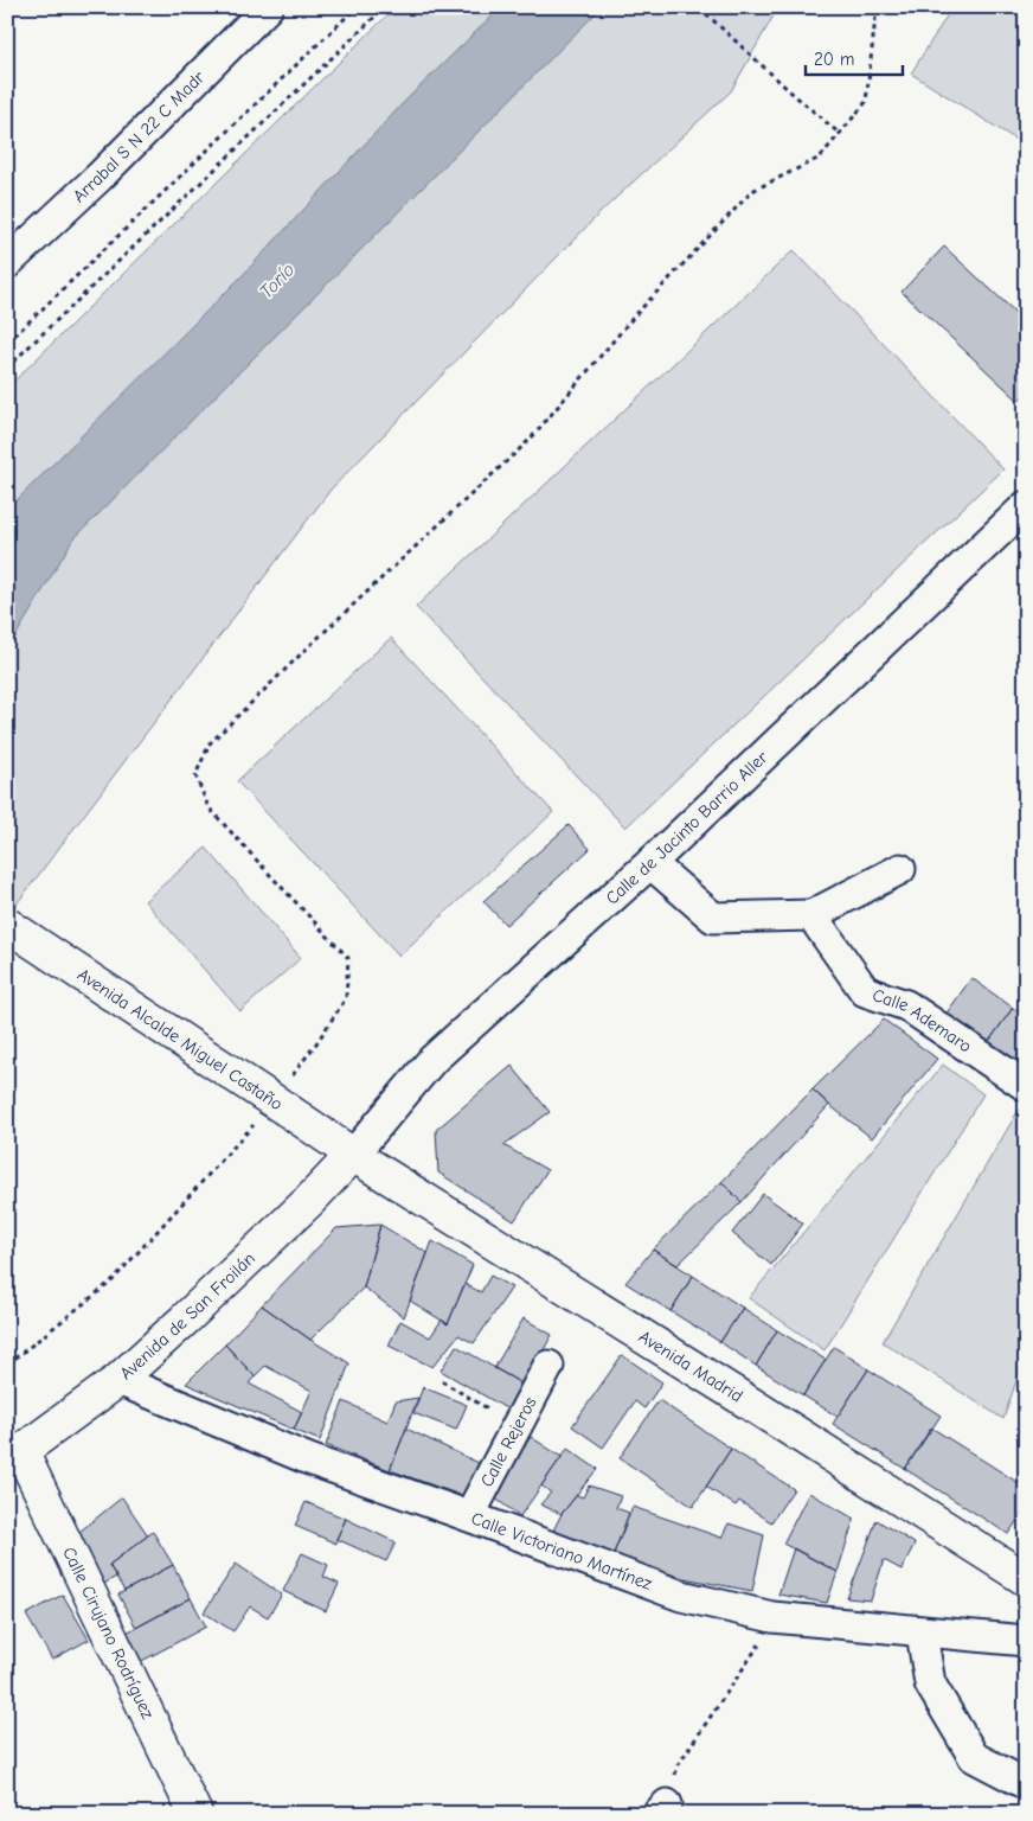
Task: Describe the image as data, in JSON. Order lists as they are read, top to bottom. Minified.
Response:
{"streets":{"main road":["Avenida Alcalde Miguel Castaño","Avenida de San Froilán","Avenida Madrid","Calle Cirujano Rodríguez"],"street":["Arrabal S N 22 C Madr","Calle de Jacinto Barrio Aller","Calle Ademaro","Calle Rejeros","Calle Victoriano Martínez"]},"crossings":[["Calle de Jacinto Barrio Aller","Avenida Alcalde Miguel Castaño"],["Calle de Jacinto Barrio Aller","Avenida de San Froilán"],["Calle de Jacinto Barrio Aller","Avenida Madrid"],["Avenida Alcalde Miguel Castaño","Avenida de San Froilán"],["Avenida Alcalde Miguel Castaño","Avenida Madrid"],["Avenida de San Froilán","Avenida Madrid"],["Avenida de San Froilán","Calle Victoriano Martínez"],["Avenida de San Froilán","Calle Cirujano Rodríguez"],["Calle Rejeros","Calle Victoriano Martínez"]],"water":["Torío"],"scale_bar":"20 m"}
